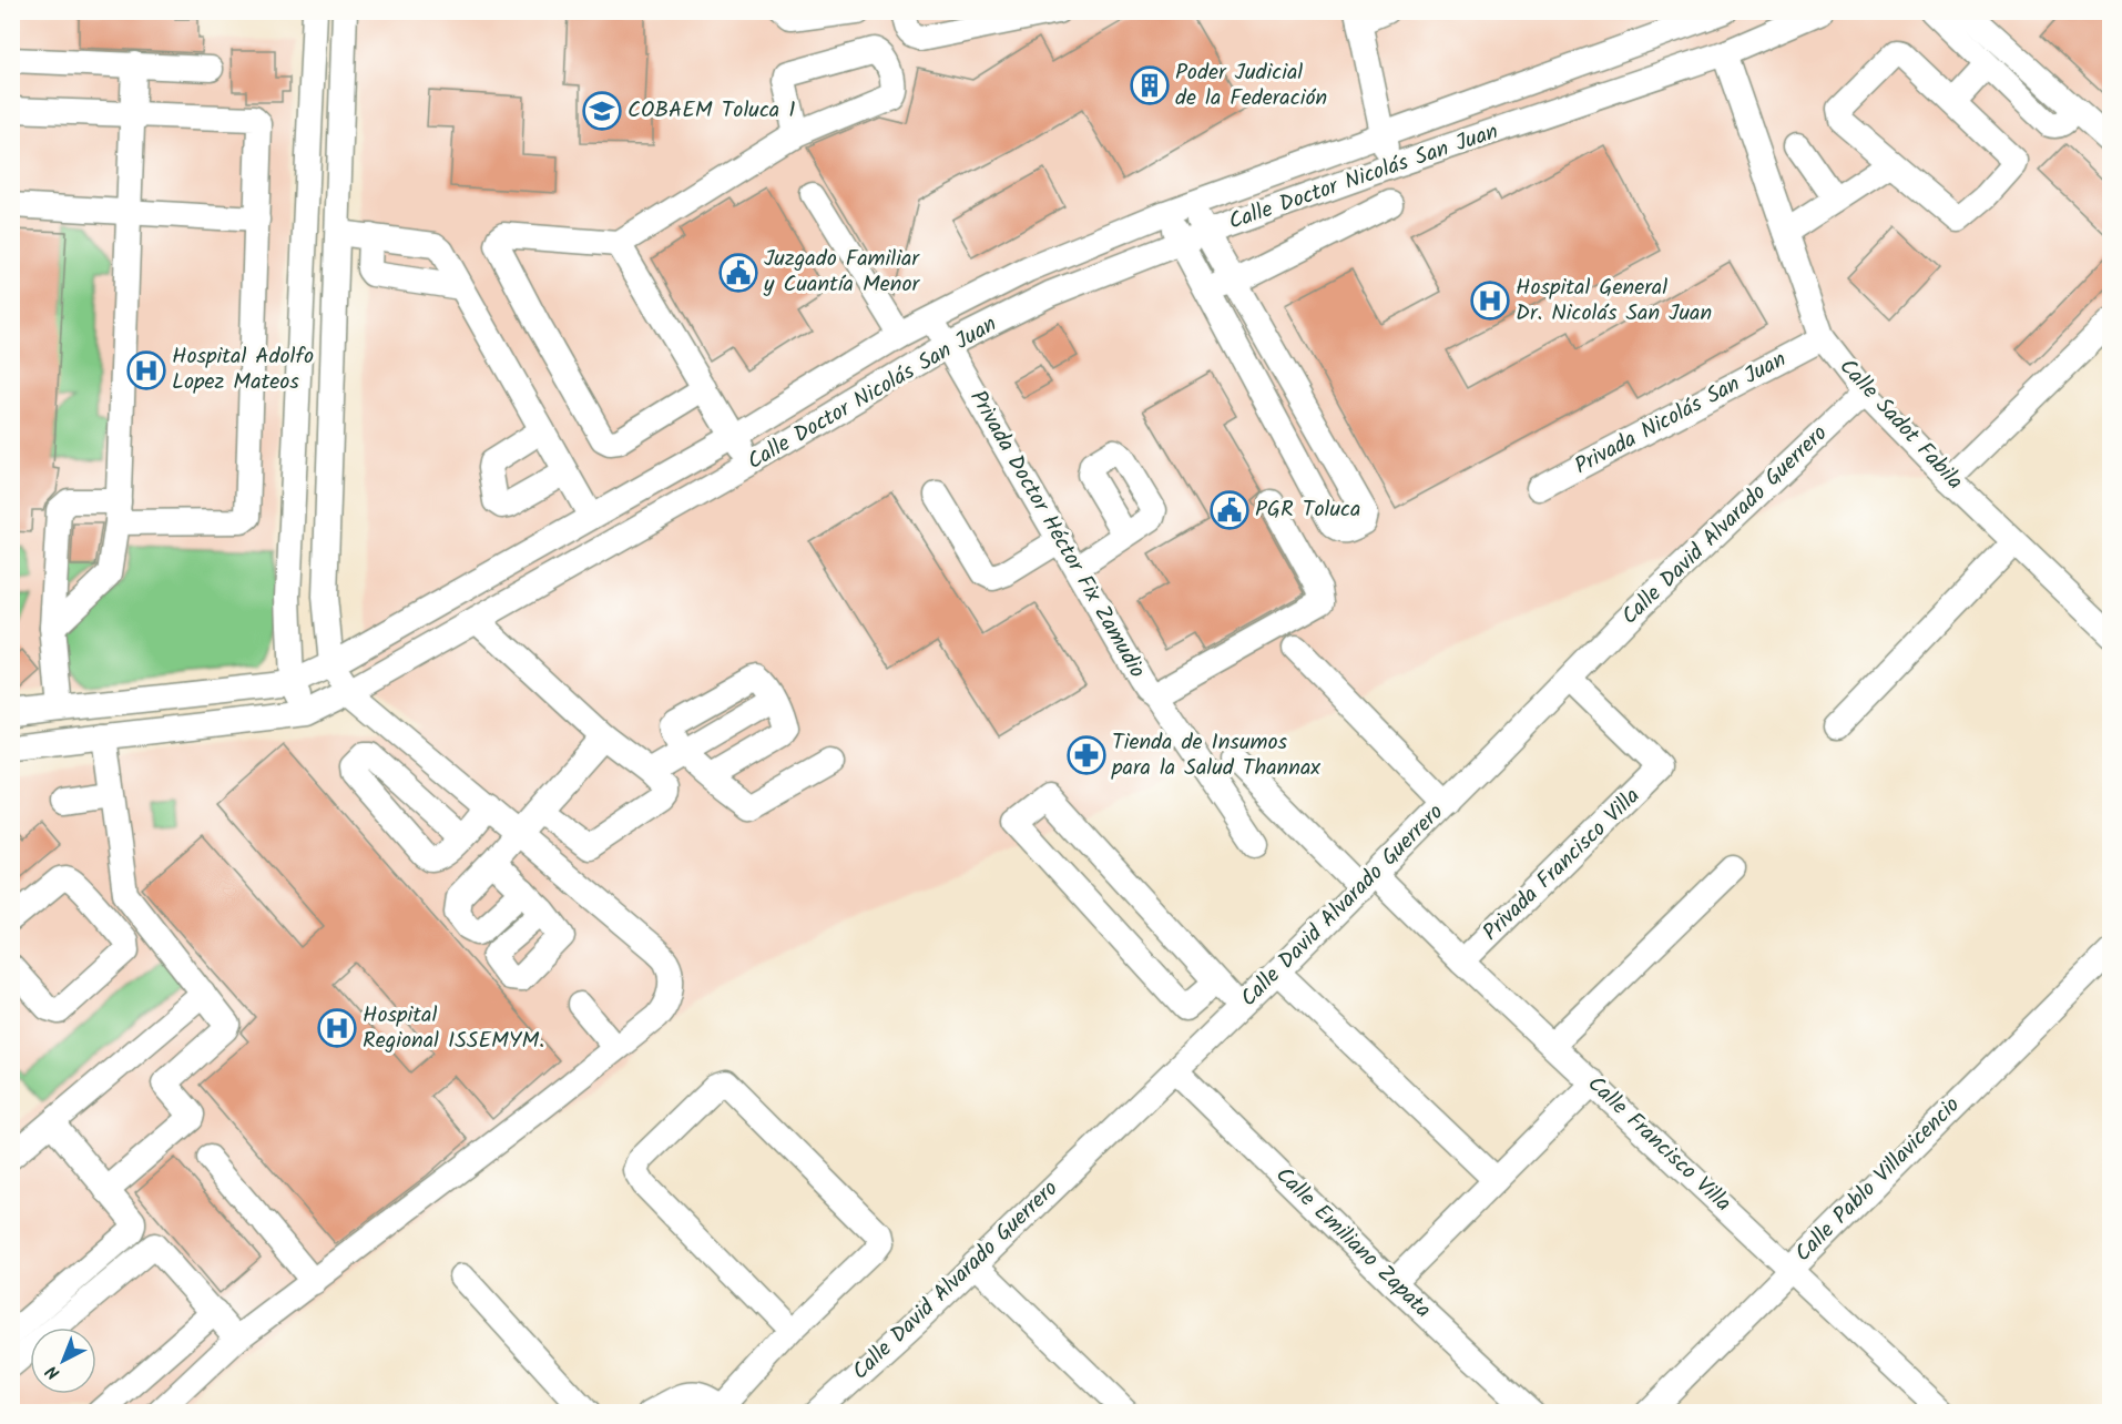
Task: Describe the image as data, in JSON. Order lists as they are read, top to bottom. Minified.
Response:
{"streets":{"street":["Calle Doctor Nicolás San Juan","Privada Nicolás San Juan","Calle Sadot Fabila","Calle David Alvarado Guerrero","Privada Doctor Héctor Fix Zamudio","Privada Francisco Villa","Calle Francisco Villa","Calle Pablo Villavicencio","Calle Emiliano Zapata"]},"crossings":[["Calle Doctor Nicolás San Juan","Calle Sadot Fabila"],["Calle Doctor Nicolás San Juan","Privada Doctor Héctor Fix Zamudio"],["Privada Nicolás San Juan","Calle Sadot Fabila"],["Calle Sadot Fabila","Calle David Alvarado Guerrero"],["Calle David Alvarado Guerrero","Privada Francisco Villa"],["Calle David Alvarado Guerrero","Calle Francisco Villa"],["Calle David Alvarado Guerrero","Calle Emiliano Zapata"],["Privada Francisco Villa","Calle Francisco Villa"],["Calle Francisco Villa","Calle Pablo Villavicencio"]],"places":{"building":["Poder Judicial de la Federación"],"school or university":["COBAEM Toluca 1"],"public building":["Juzgado Familiar y Cuantía Menor","PGR Toluca"],"hospital":["Hospital General Dr. Nicolás San Juan","Hospital Adolfo Lopez Mateos","Hospital Regional ISSEMYM."],"pharmacy":["Tienda de Insumos para la Salud Thannax"]},"north":"bottom left"}
